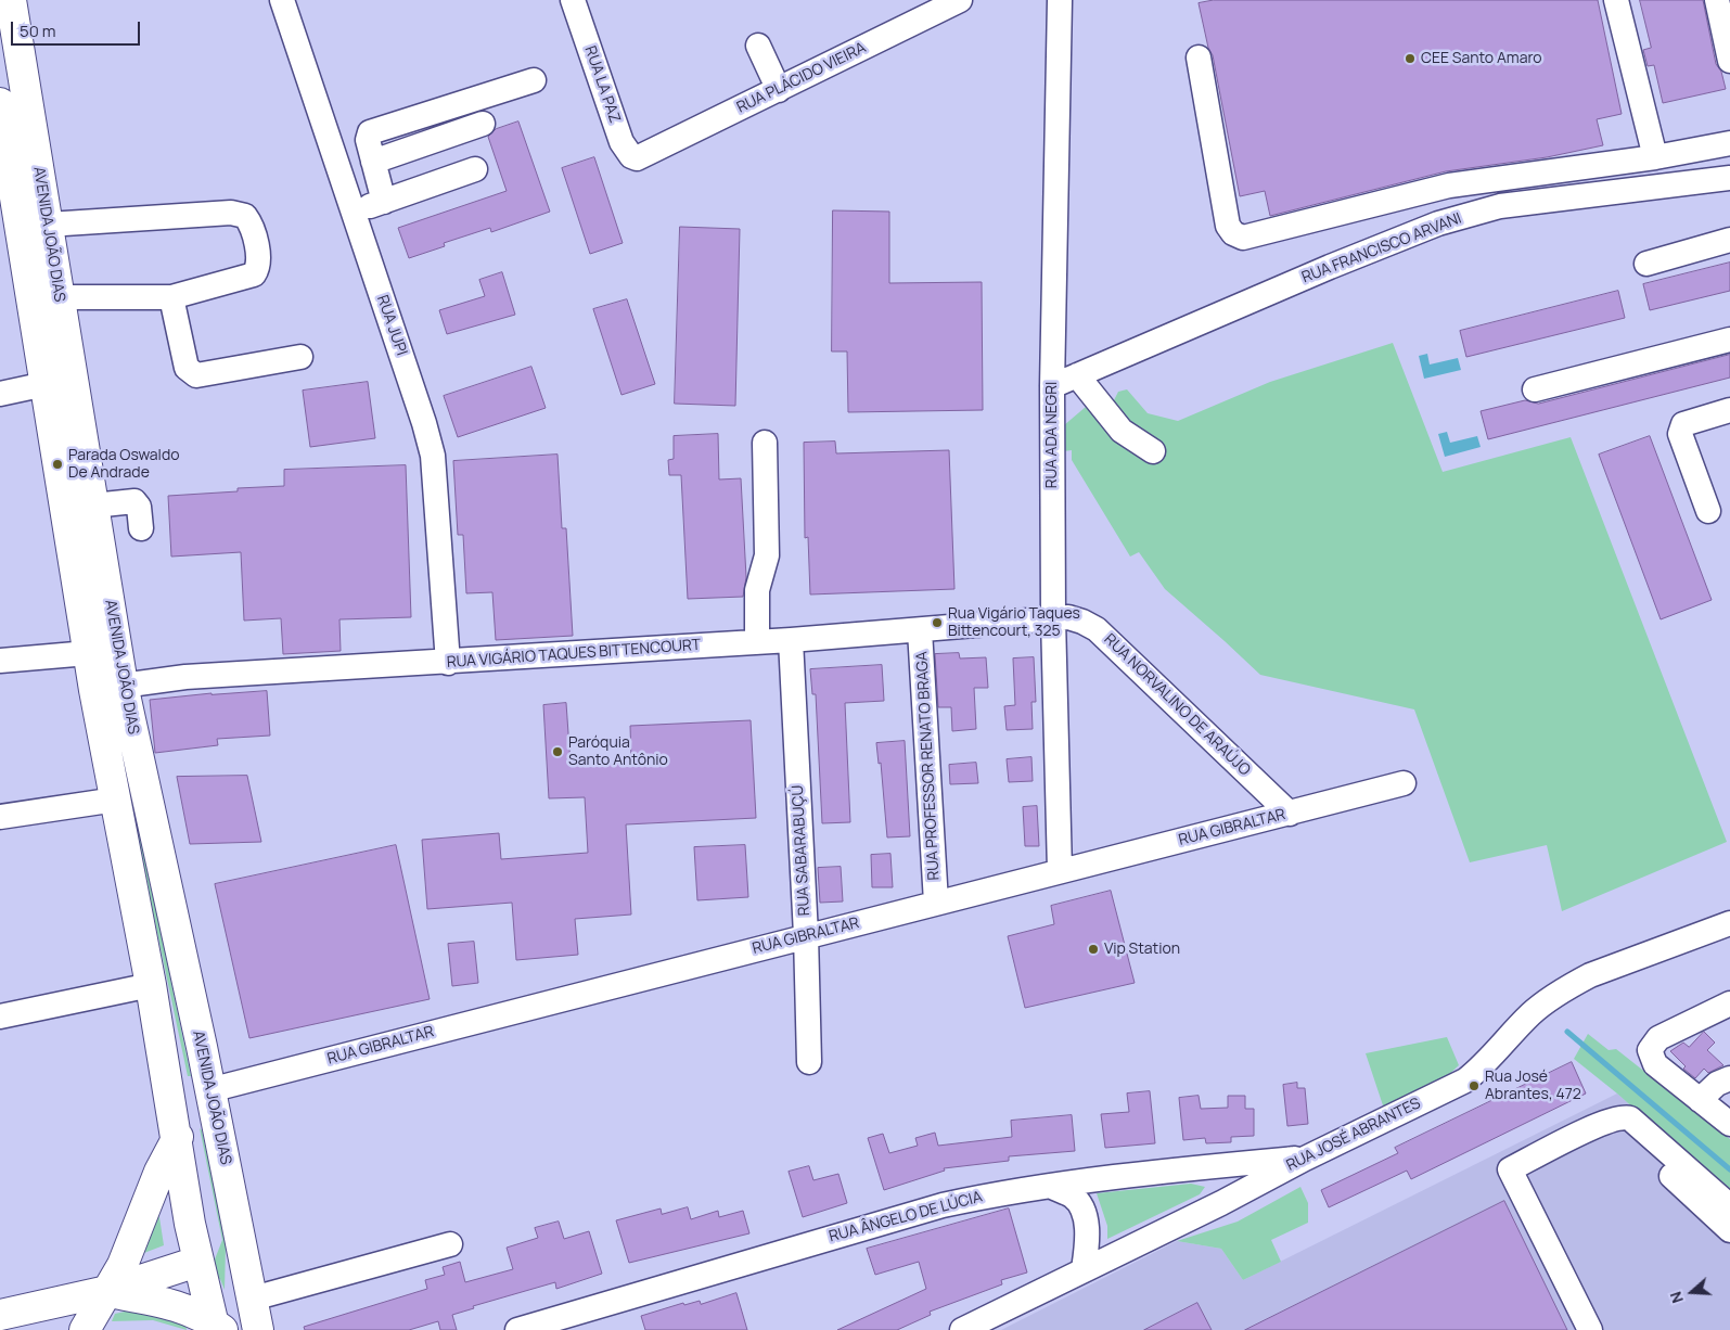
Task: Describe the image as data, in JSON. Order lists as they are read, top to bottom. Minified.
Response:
{"streets":{"main road":["AVENIDA JOÃO DIAS"],"street":["RUA PLÁCIDO VIEIRA","RUA LA PAZ","RUA FRANCISCO ARVANI","RUA JUPI","RUA ADA NEGRI","RUA VIGÁRIO TAQUES BITTENCOURT","RUA NORVALINO DE ARAÚJO","RUA PROFESSOR RENATO BRAGA","RUA GIBRALTAR","RUA SABARABUÇÚ","RUA JOSÉ ABRANTES","RUA ÂNGELO DE LÚCIA"]},"crossings":[["RUA PLÁCIDO VIEIRA","RUA LA PAZ"],["AVENIDA JOÃO DIAS","RUA VIGÁRIO TAQUES BITTENCOURT"],["AVENIDA JOÃO DIAS","RUA GIBRALTAR"],["RUA FRANCISCO ARVANI","RUA ADA NEGRI"],["RUA JUPI","RUA VIGÁRIO TAQUES BITTENCOURT"],["RUA ADA NEGRI","RUA VIGÁRIO TAQUES BITTENCOURT"],["RUA ADA NEGRI","RUA NORVALINO DE ARAÚJO"],["RUA ADA NEGRI","RUA GIBRALTAR"],["RUA VIGÁRIO TAQUES BITTENCOURT","RUA NORVALINO DE ARAÚJO"],["RUA VIGÁRIO TAQUES BITTENCOURT","RUA PROFESSOR RENATO BRAGA"],["RUA VIGÁRIO TAQUES BITTENCOURT","RUA SABARABUÇÚ"],["RUA NORVALINO DE ARAÚJO","RUA GIBRALTAR"],["RUA PROFESSOR RENATO BRAGA","RUA GIBRALTAR"],["RUA GIBRALTAR","RUA SABARABUÇÚ"],["RUA JOSÉ ABRANTES","RUA ÂNGELO DE LÚCIA"]],"places":["CEE Santo Amaro","Parada Oswaldo De Andrade","Rua Vigário Taques Bittencourt, 325","Paróquia Santo Antônio","Vip Station","Rua José Abrantes, 472"],"scale_bar":"50 m","north":"left"}
